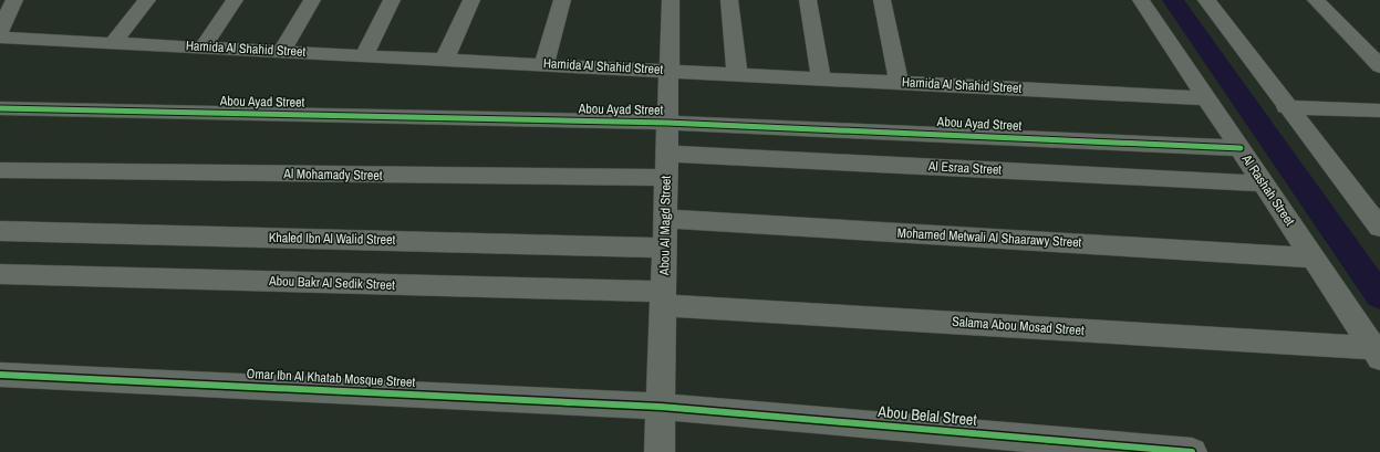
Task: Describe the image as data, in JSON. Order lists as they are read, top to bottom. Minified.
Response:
{"streets":{"street":["Hamida Al Shahid Street","Abou Ayad Street","Al Esraa Street","Al Mohamady Street","Al Rashah Street","Abou Al Magd Street","Mohamed Metwali Al Shaarawy Street","Khaled Ibn Al Walid Street","Abou Bakr Al Sedik Street","Salama Abou Mosad Street","Omar Ibn Al Khatab Mosque Street","Abou Belal Street"]},"crossings":[["Hamida Al Shahid Street","Al Rashah Street"],["Hamida Al Shahid Street","Abou Al Magd Street"],["Abou Ayad Street","Al Rashah Street"],["Abou Ayad Street","Abou Al Magd Street"],["Al Esraa Street","Al Rashah Street"],["Al Esraa Street","Abou Al Magd Street"],["Al Mohamady Street","Abou Al Magd Street"],["Al Rashah Street","Mohamed Metwali Al Shaarawy Street"],["Al Rashah Street","Salama Abou Mosad Street"],["Abou Al Magd Street","Mohamed Metwali Al Shaarawy Street"],["Abou Al Magd Street","Khaled Ibn Al Walid Street"],["Abou Al Magd Street","Abou Bakr Al Sedik Street"],["Abou Al Magd Street","Salama Abou Mosad Street"],["Abou Al Magd Street","Omar Ibn Al Khatab Mosque Street"],["Abou Al Magd Street","Abou Belal Street"],["Abou Bakr Al Sedik Street","Salama Abou Mosad Street"],["Omar Ibn Al Khatab Mosque Street","Abou Belal Street"]]}
